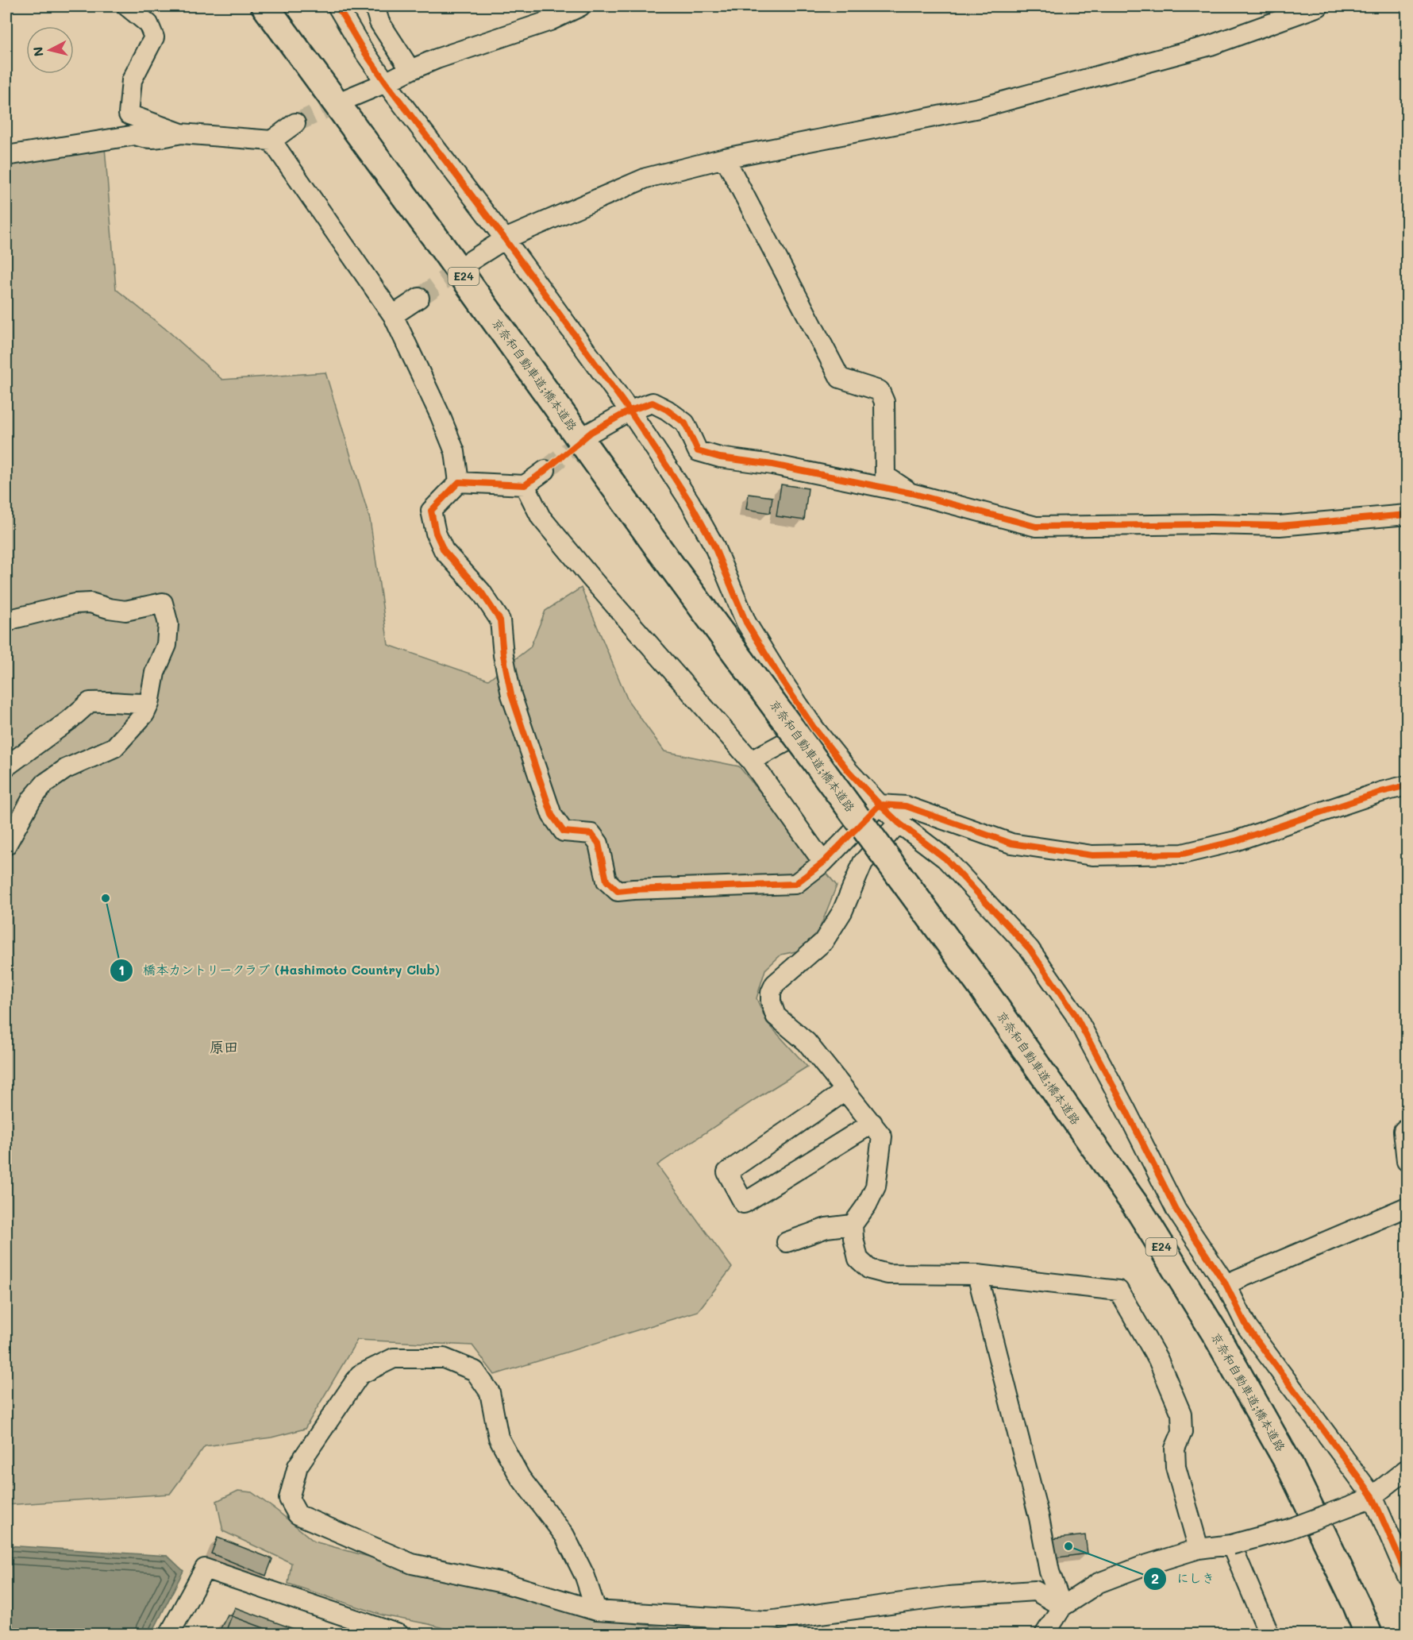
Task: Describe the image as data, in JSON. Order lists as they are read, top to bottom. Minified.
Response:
{"streets":{"highway":["E24","京奈和自動車道;橋本道路"]},"districts":["原田"],"places":["橋本カントリークラブ (Hashimoto Country Club)","にしき"],"north":"left"}
